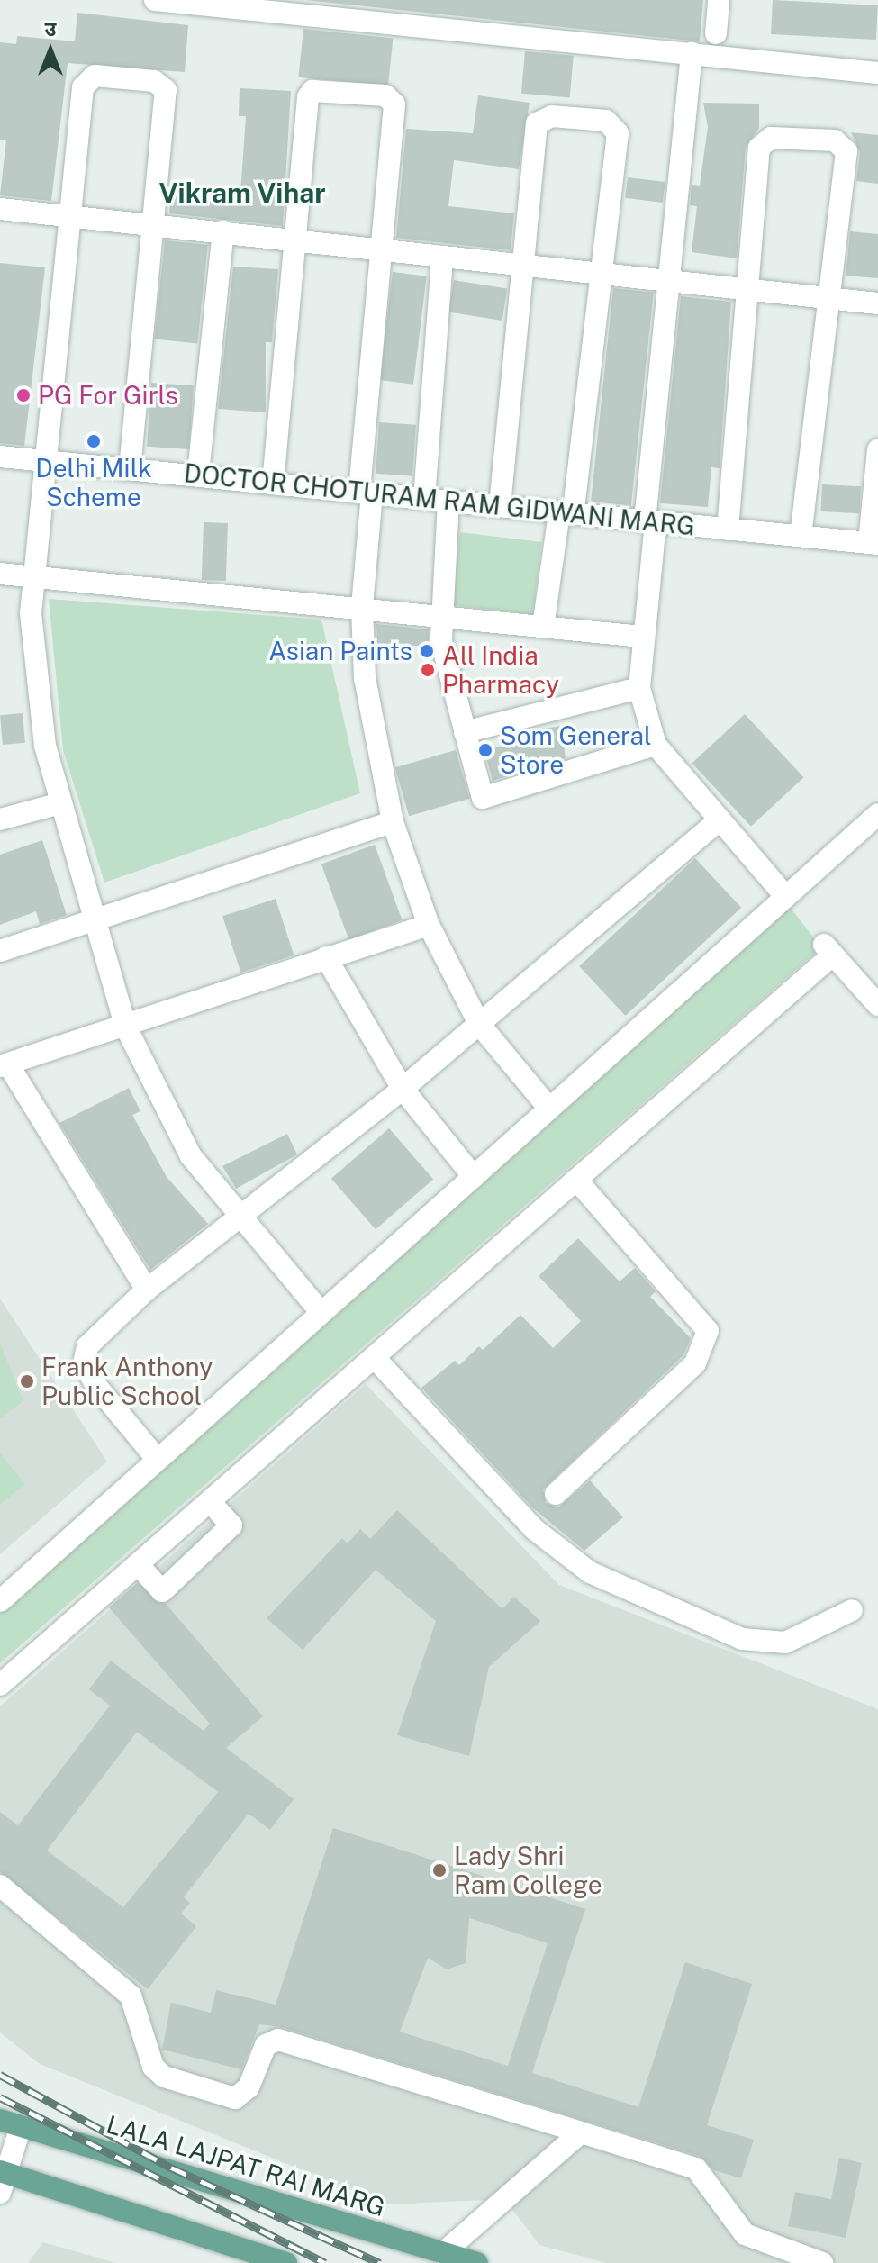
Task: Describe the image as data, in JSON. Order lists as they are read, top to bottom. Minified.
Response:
{"streets":{"main road":["LALA LAJPAT RAI MARG"],"street":["DOCTOR CHOTURAM RAM GIDWANI MARG"]},"districts":["Vikram Vihar"],"places":["PG For Girls","Delhi Milk Scheme","Asian Paints","All India Pharmacy","Som General Store","Frank Anthony Public School","Lady Shri Ram College"],"north":"top"}
